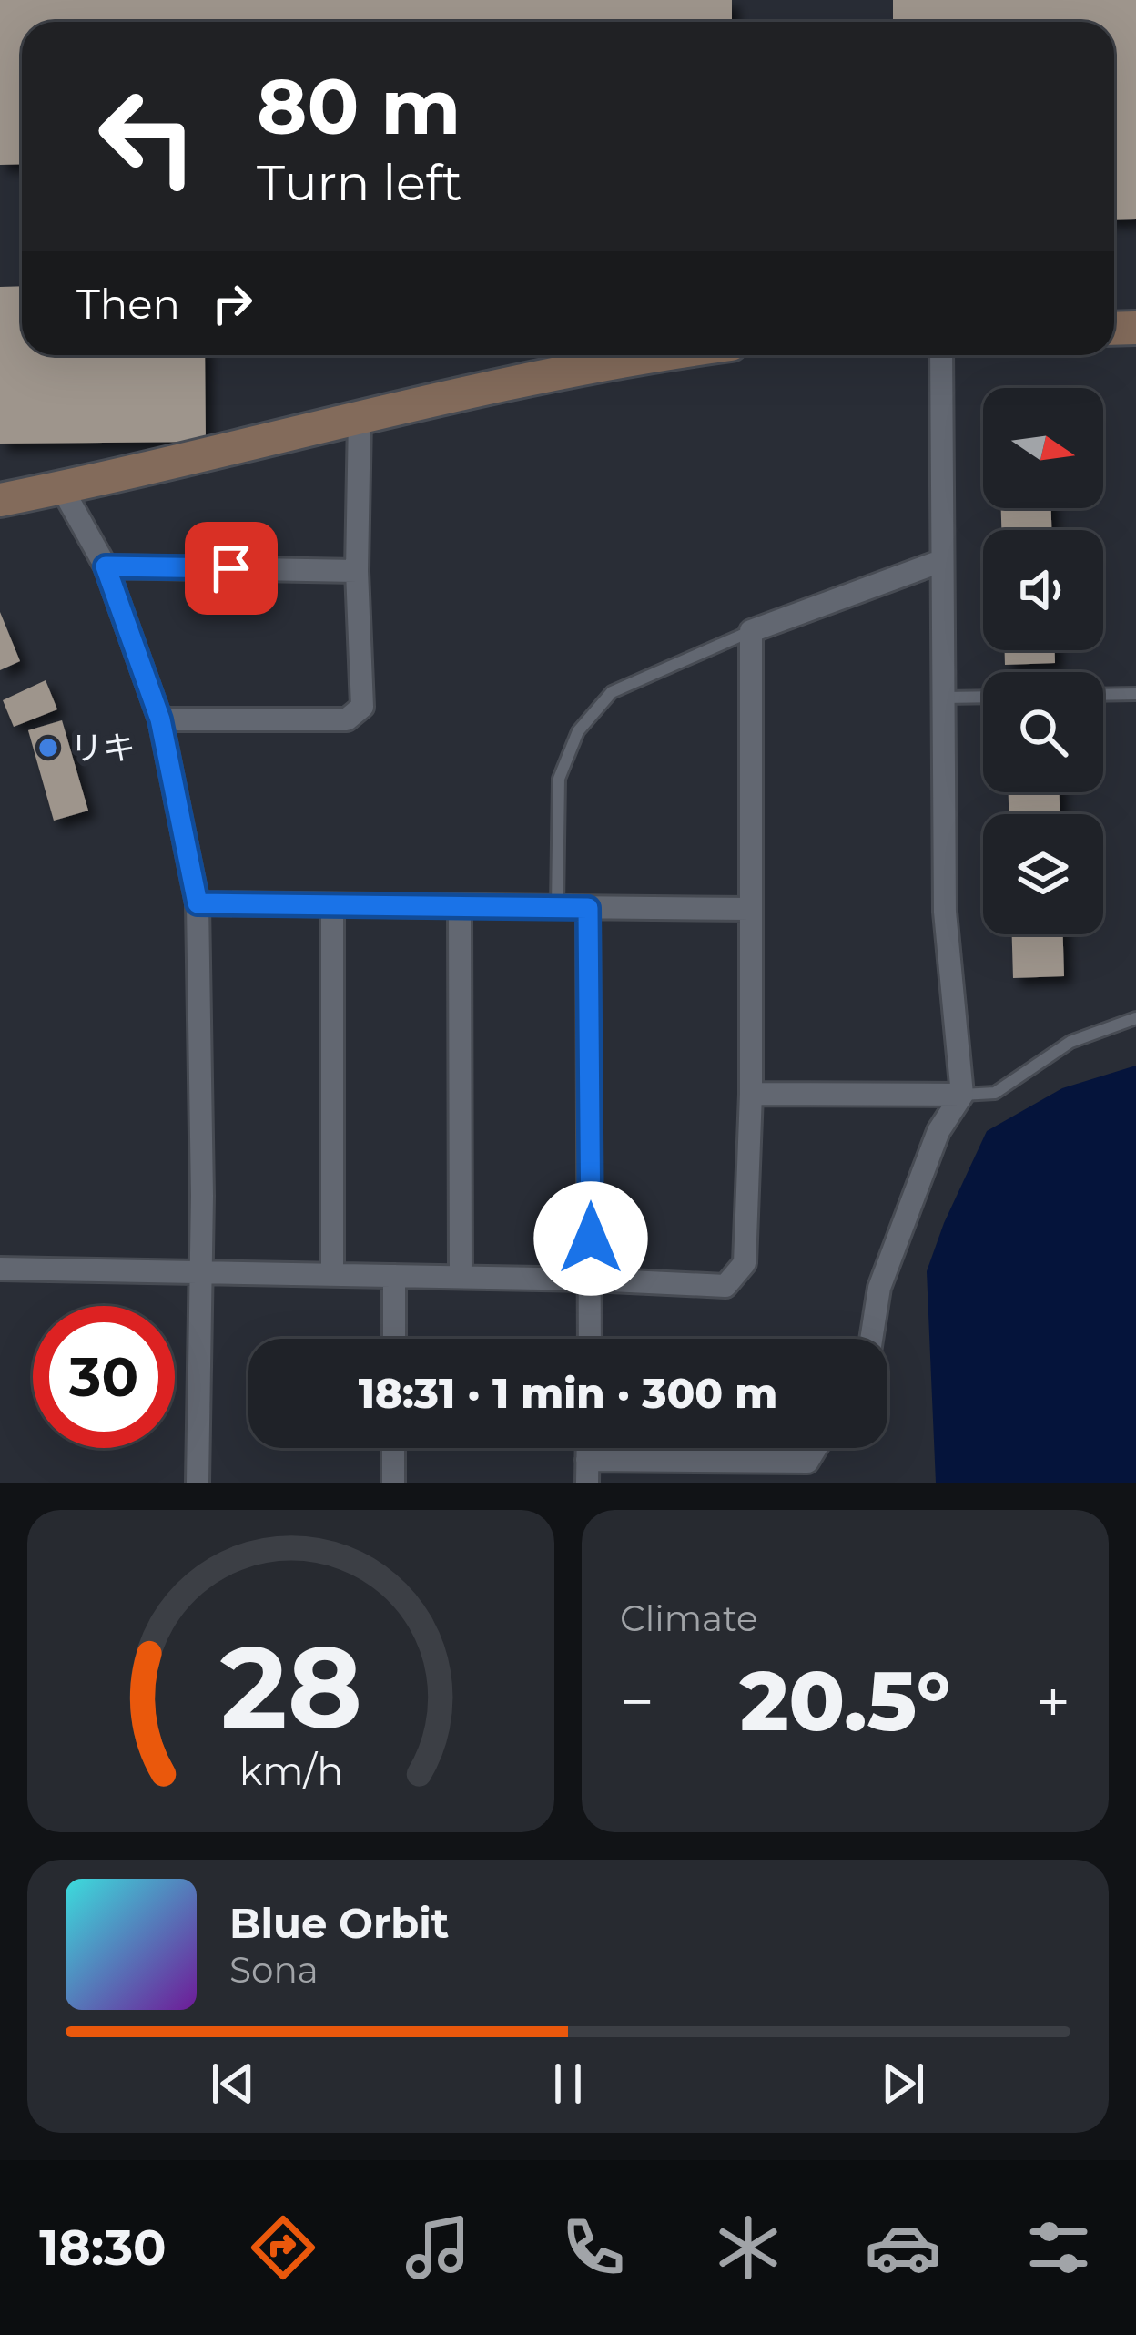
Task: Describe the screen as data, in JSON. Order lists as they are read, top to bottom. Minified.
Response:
{"places":["リキ"],"north":"right","page":{"turn":["80 m","Turn left"],"then":"Then","limit":"30","trip":"18:31 · 1 min · 300 m","tile":"Climate","heat":["−","20.5°","+"],"song":["Blue Orbit","Sona"],"tabs":"18:30","gauge":["28","km/h"]}}
